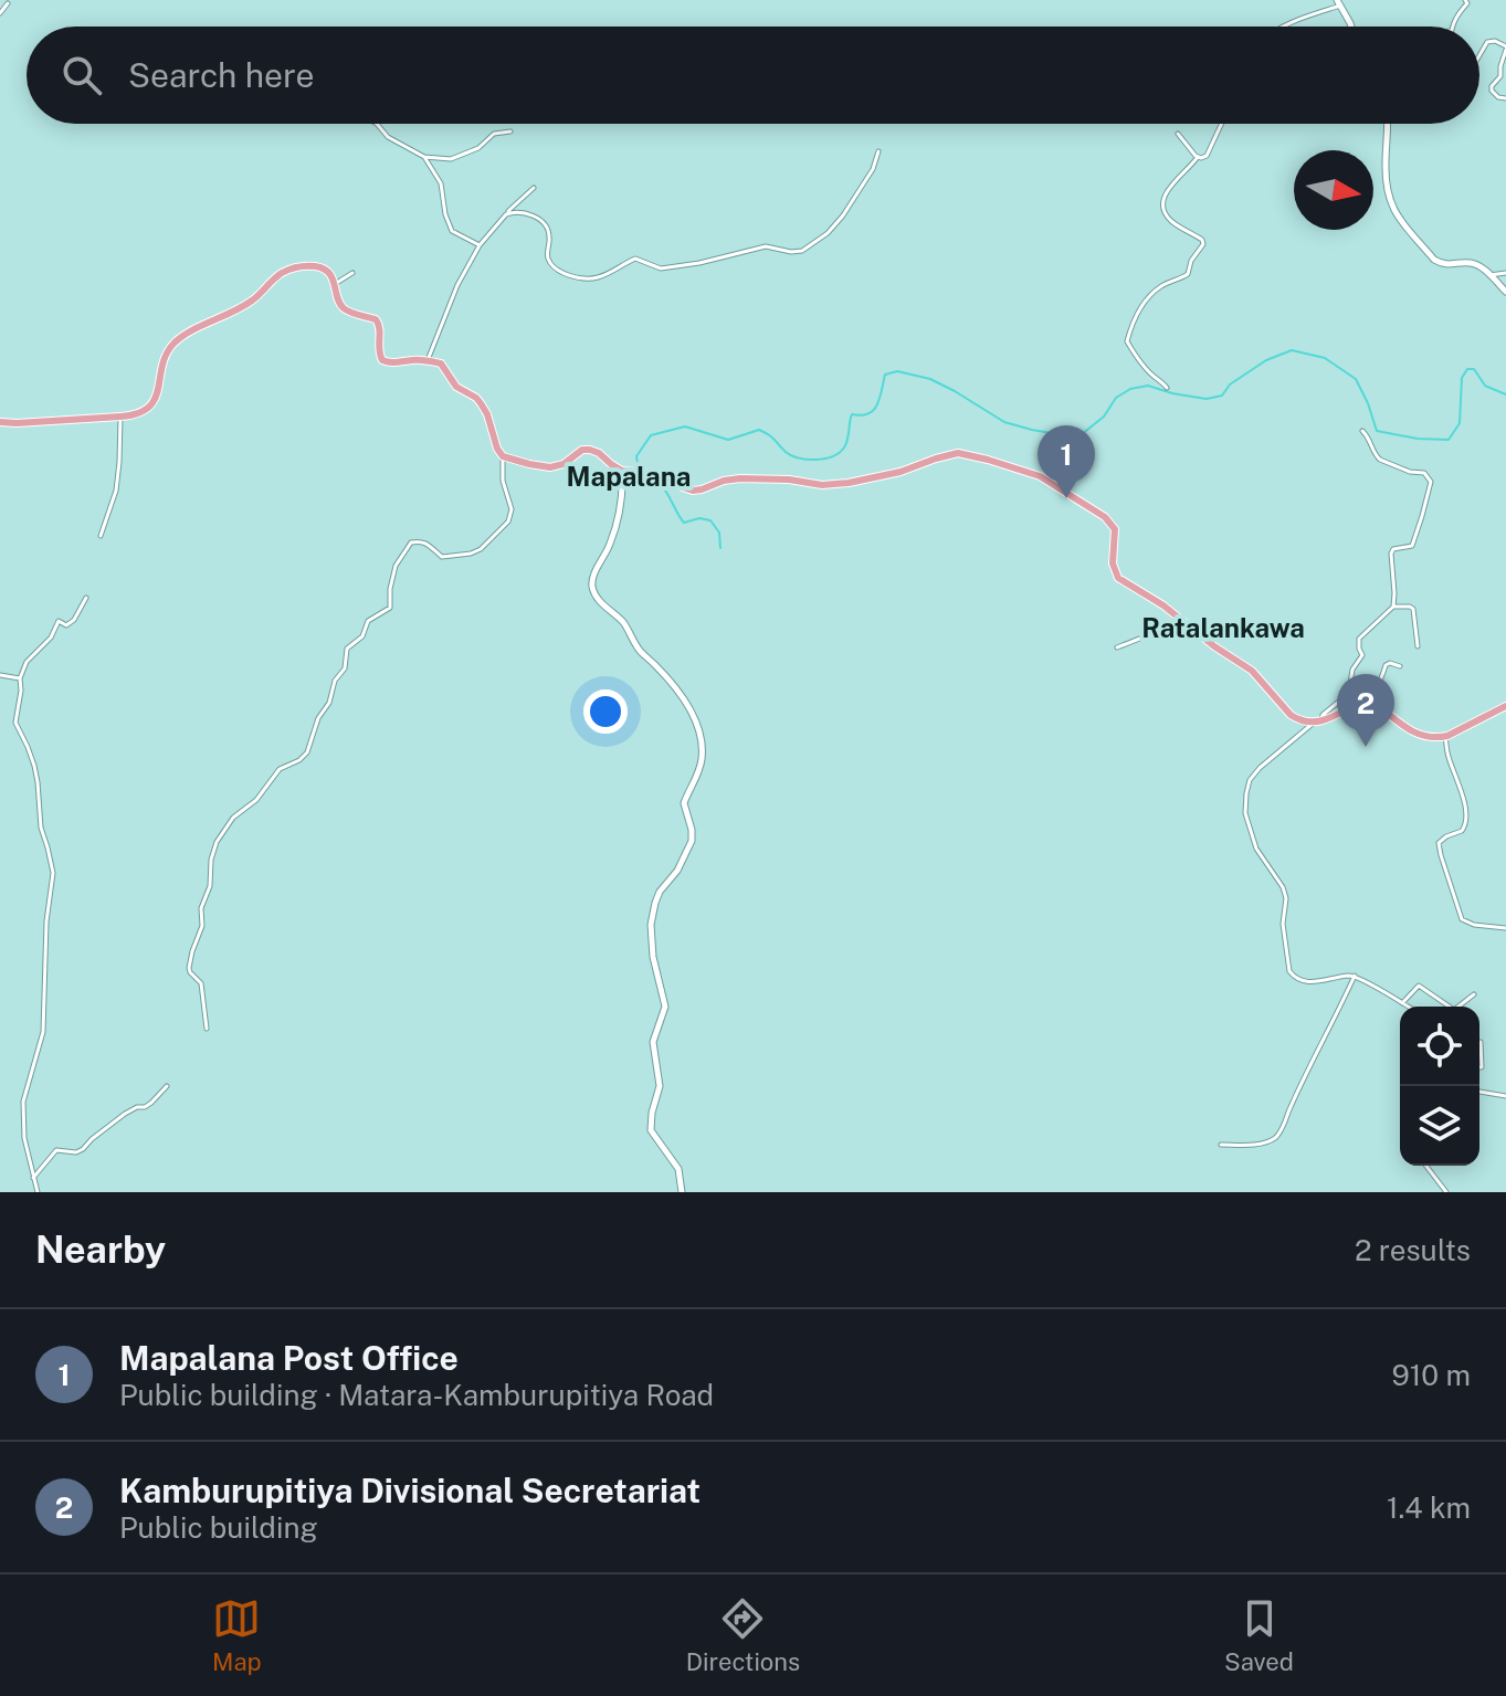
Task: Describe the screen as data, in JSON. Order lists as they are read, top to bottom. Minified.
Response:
{"districts":["Mapalana","Ratalankawa"],"north":"right","page":{"search":"Search here","pins":["1","2"],"heading":["Nearby","2 results"],"list":[{"mark":"1","name":"Mapalana Post Office","note":"Public building · Matara-Kamburupitiya Road","value":"910 m"},{"mark":"2","name":"Kamburupitiya Divisional Secretariat","note":"Public building","value":"1.4 km"}],"nav":["Map","Directions","Saved"]}}
